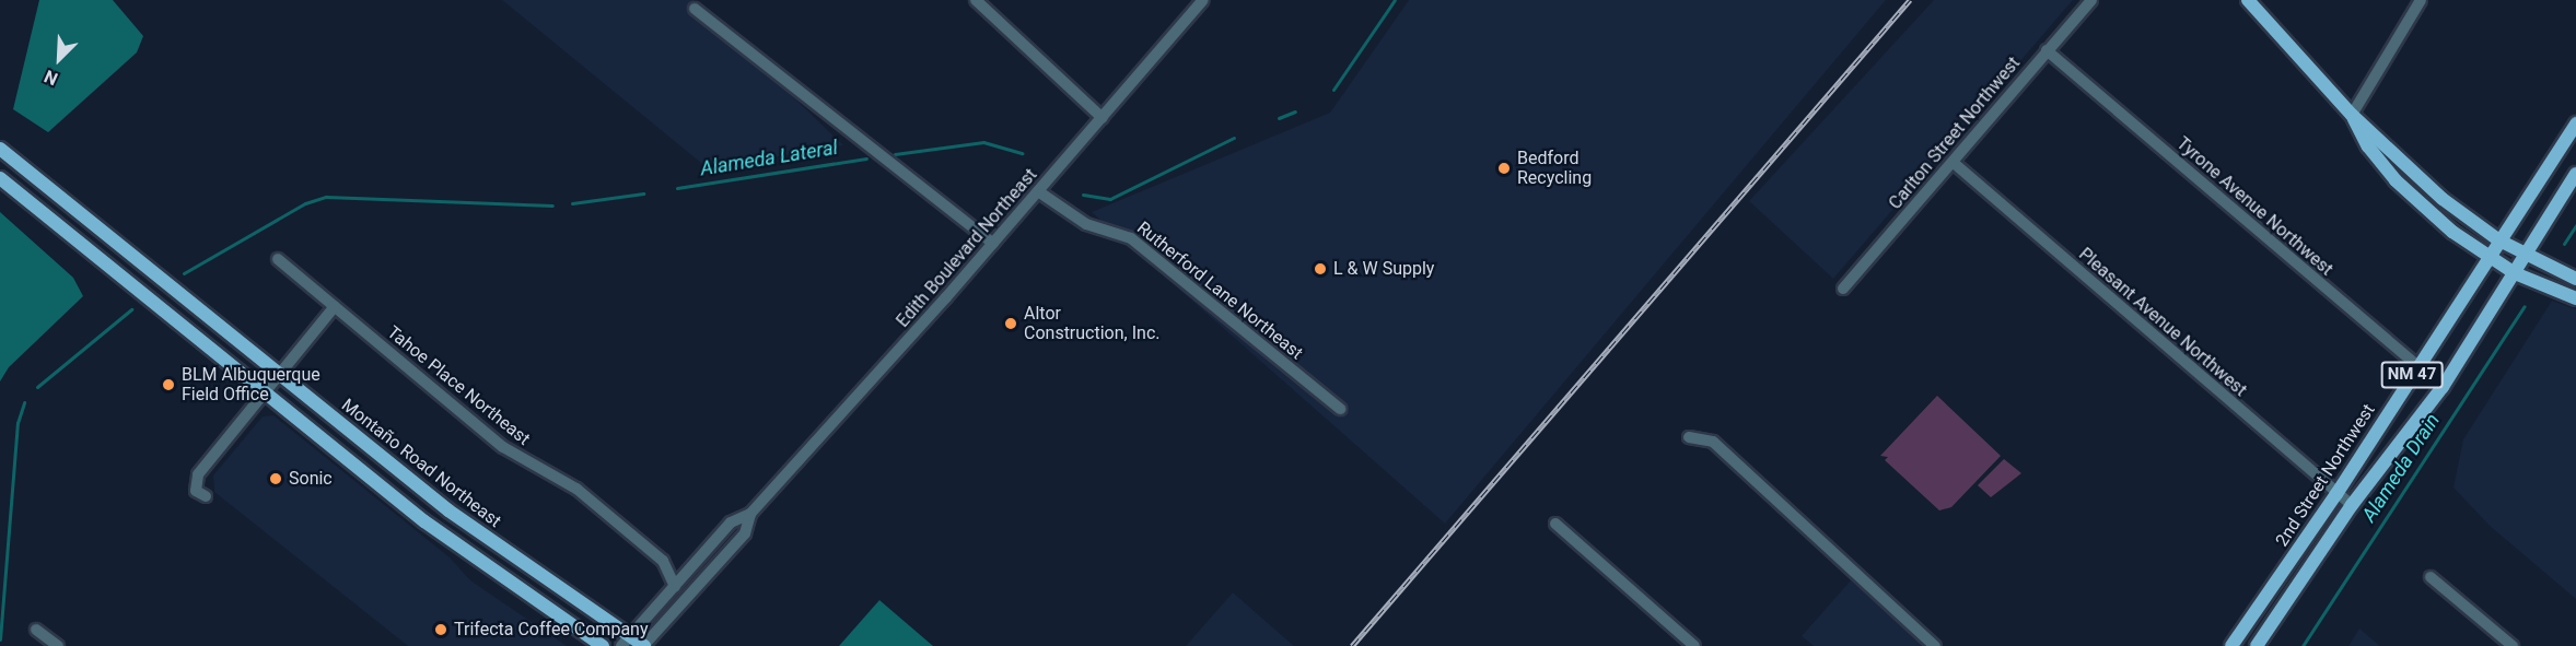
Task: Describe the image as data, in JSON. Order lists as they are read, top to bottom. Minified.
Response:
{"streets":{"main road":["NM 47","Montaño Road Northeast","2nd Street Northwest"],"street":["Carlton Street Northwest","Tyrone Avenue Northwest","Edith Boulevard Northeast","Rutherford Lane Northeast","Pleasant Avenue Northwest","Tahoe Place Northeast"]},"crossings":[["Carlton Street Northwest","Tyrone Avenue Northwest"],["Carlton Street Northwest","Pleasant Avenue Northwest"],["Tyrone Avenue Northwest","NM 47"],["Tyrone Avenue Northwest","2nd Street Northwest"],["Edith Boulevard Northeast","Rutherford Lane Northeast"],["Edith Boulevard Northeast","Tahoe Place Northeast"],["Edith Boulevard Northeast","Montaño Road Northeast"],["Pleasant Avenue Northwest","NM 47"],["Pleasant Avenue Northwest","2nd Street Northwest"]],"water":["Alameda Lateral","Alameda Drain"],"places":["Bedford Recycling","L & W Supply","Altor Construction, Inc.","BLM Albuquerque Field Office","Sonic","Trifecta Coffee Company"],"north":"bottom left"}
